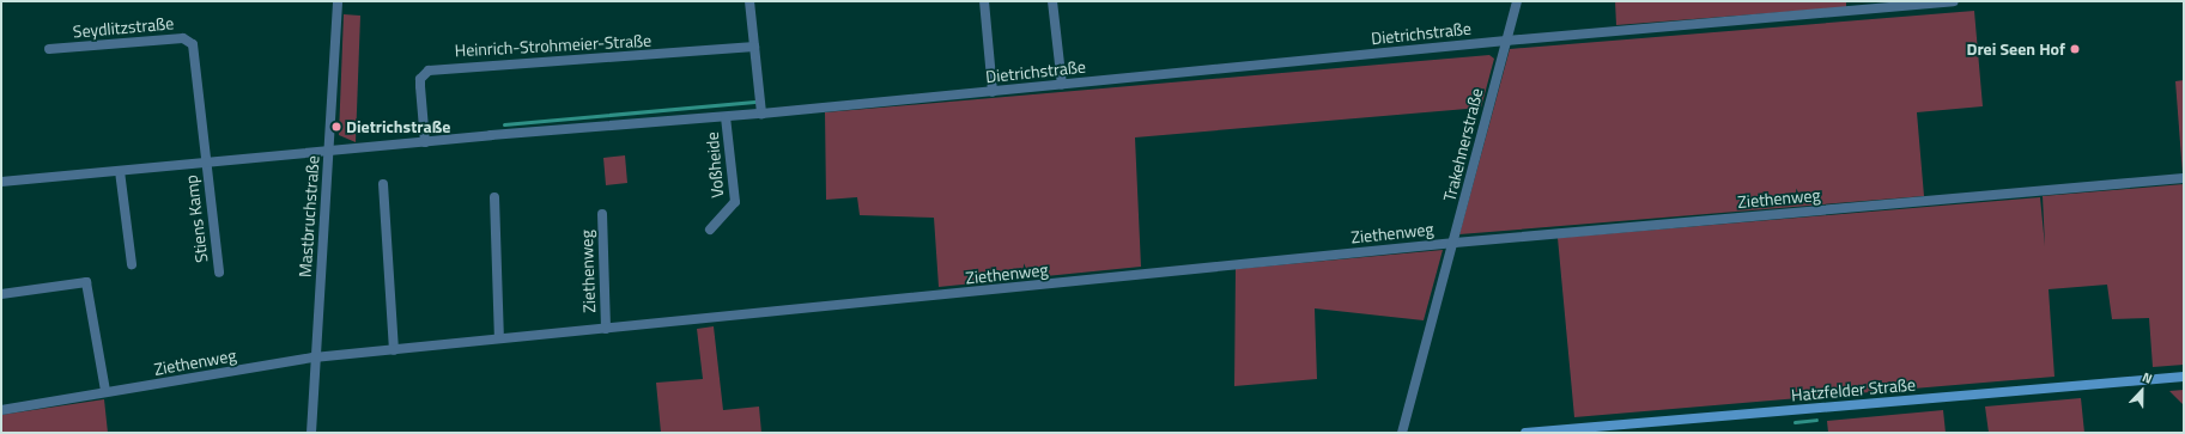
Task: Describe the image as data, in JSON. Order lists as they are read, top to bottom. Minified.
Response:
{"streets":{"street":["Seydlitzstraße","Dietrichstraße","Heinrich-Strohmeier-Straße","Trakehnerstraße","Voßheide","Ziethenweg","Mastbruchstraße","Stiens Kamp","Hatzfelder Straße"]},"crossings":[["Seydlitzstraße","Dietrichstraße"],["Seydlitzstraße","Stiens Kamp"],["Dietrichstraße","Heinrich-Strohmeier-Straße"],["Dietrichstraße","Trakehnerstraße"],["Dietrichstraße","Voßheide"],["Dietrichstraße","Mastbruchstraße"],["Dietrichstraße","Stiens Kamp"],["Trakehnerstraße","Ziethenweg"],["Ziethenweg","Mastbruchstraße"]],"places":["Drei Seen Hof","Dietrichstraße"],"north":"top"}
